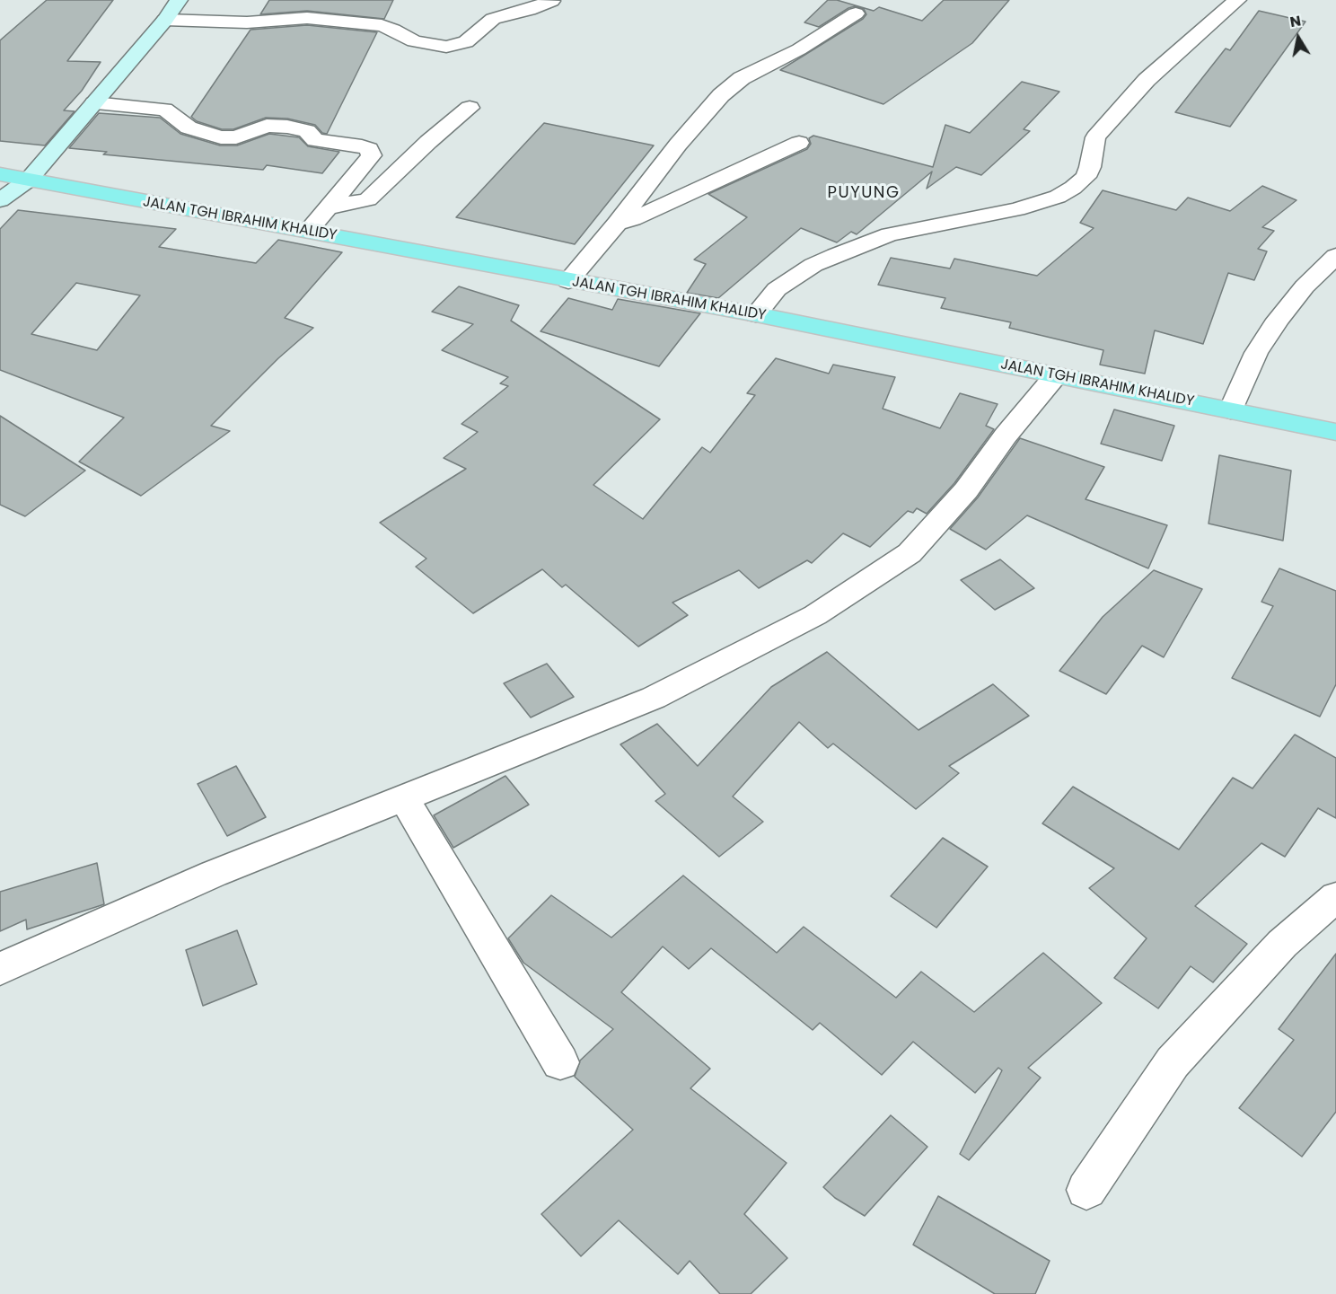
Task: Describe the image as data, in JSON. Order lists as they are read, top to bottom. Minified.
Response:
{"streets":{"main road":["JALAN TGH IBRAHIM KHALIDY"]},"districts":["PUYUNG"],"north":"top"}
